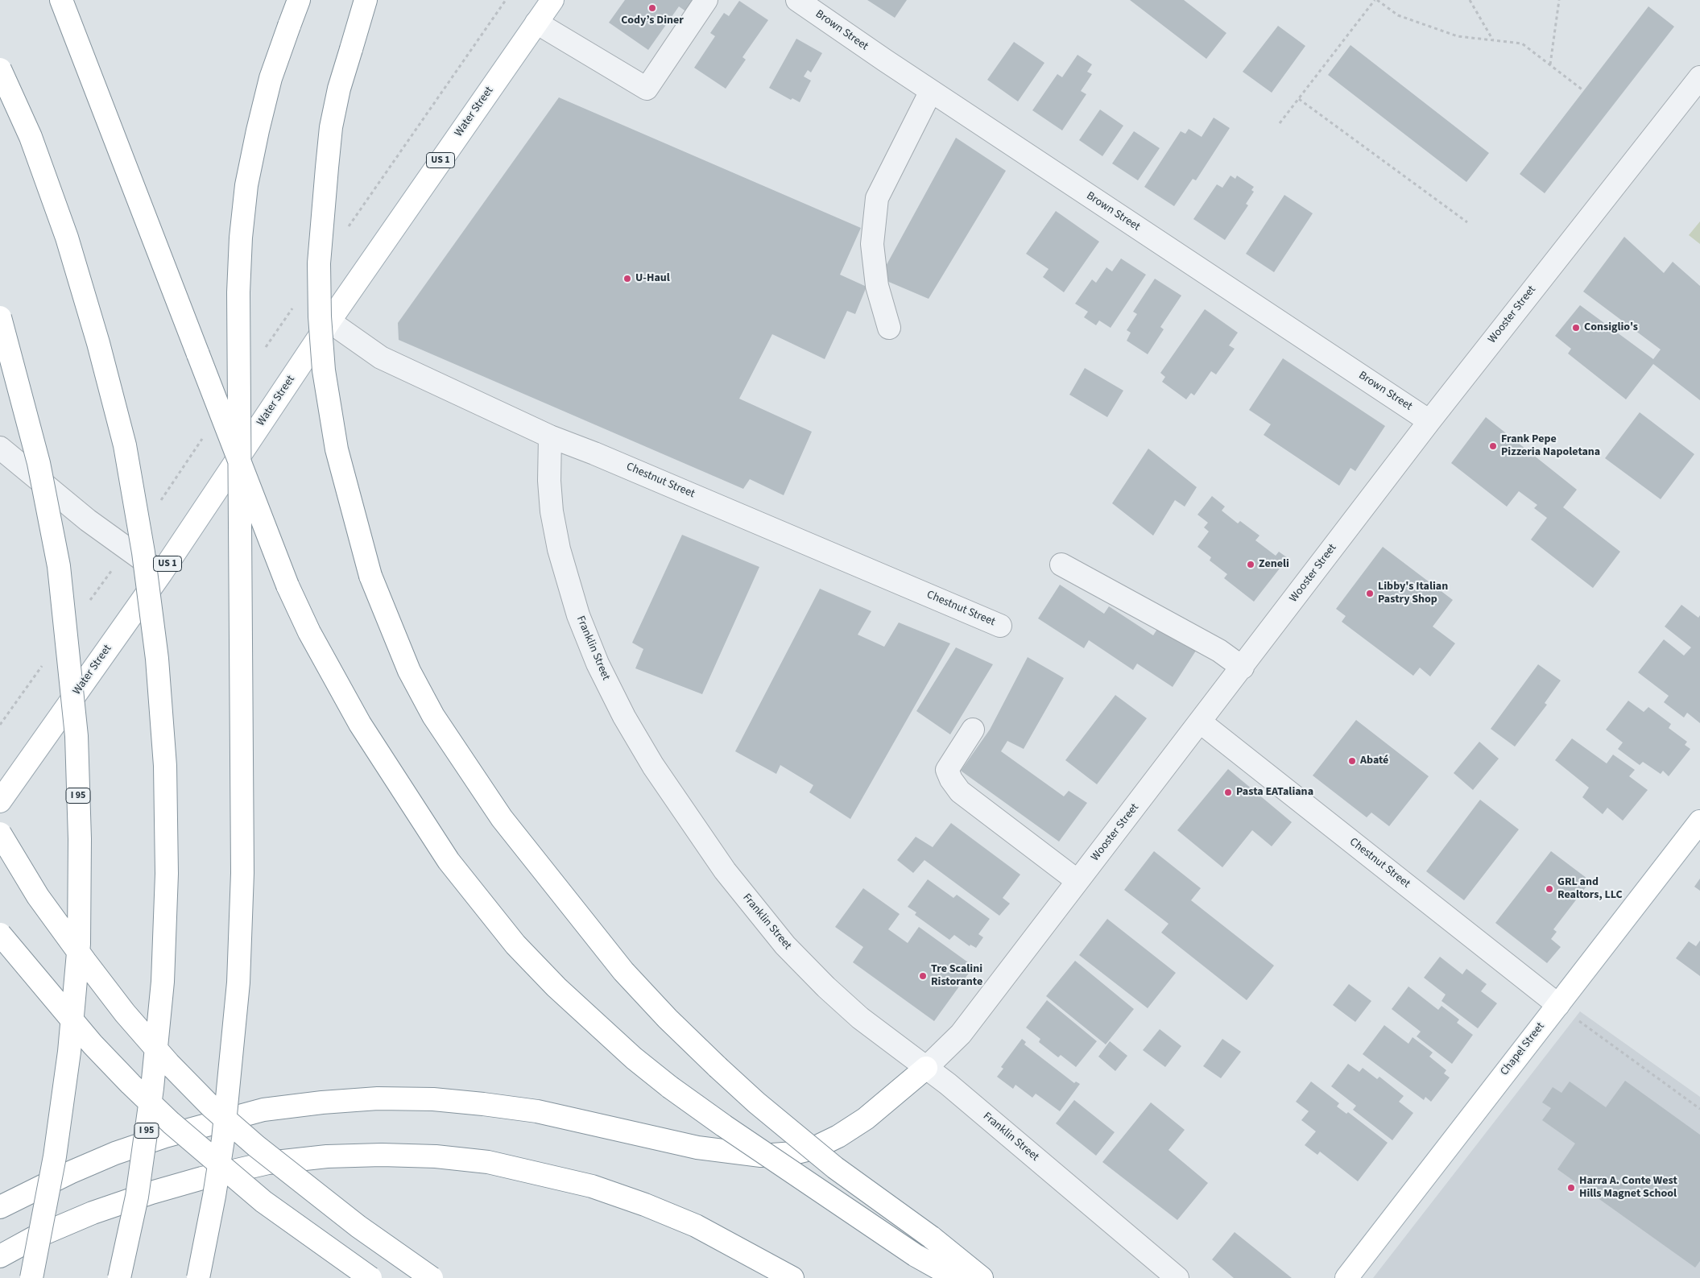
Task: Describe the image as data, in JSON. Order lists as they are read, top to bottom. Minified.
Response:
{"streets":{"main road":["Water Street","US 1","I 95","Chapel Street"],"street":["Brown Street","Wooster Street","Chestnut Street","Franklin Street"]},"crossings":[["Brown Street","Wooster Street"],["Water Street","Chestnut Street"],["Wooster Street","Chestnut Street"],["Wooster Street","Franklin Street"],["Chestnut Street","Franklin Street"],["Chestnut Street","Chapel Street"]],"places":["Cody’s Diner","U-Haul","Consiglio's","Frank Pepe Pizzeria Napoletana","Zeneli","Libby's Italian Pastry Shop","Abaté","Pasta EATaliana","GRL and Realtors, LLC","Tre Scalini Ristorante","Harra A. Conte West Hills Magnet School"]}
